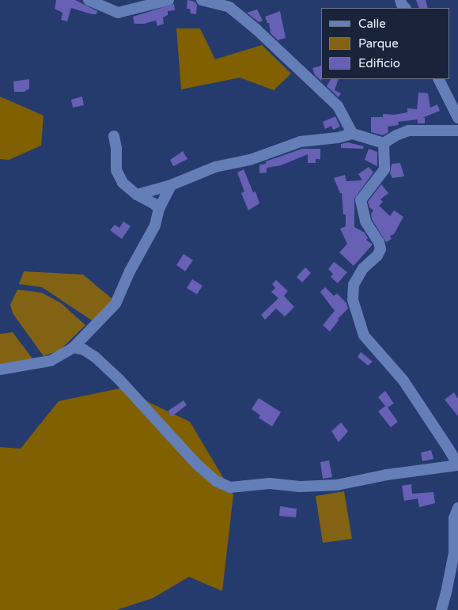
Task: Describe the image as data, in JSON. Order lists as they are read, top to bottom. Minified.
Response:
{"legend":["Calle","Parque","Edificio"]}
